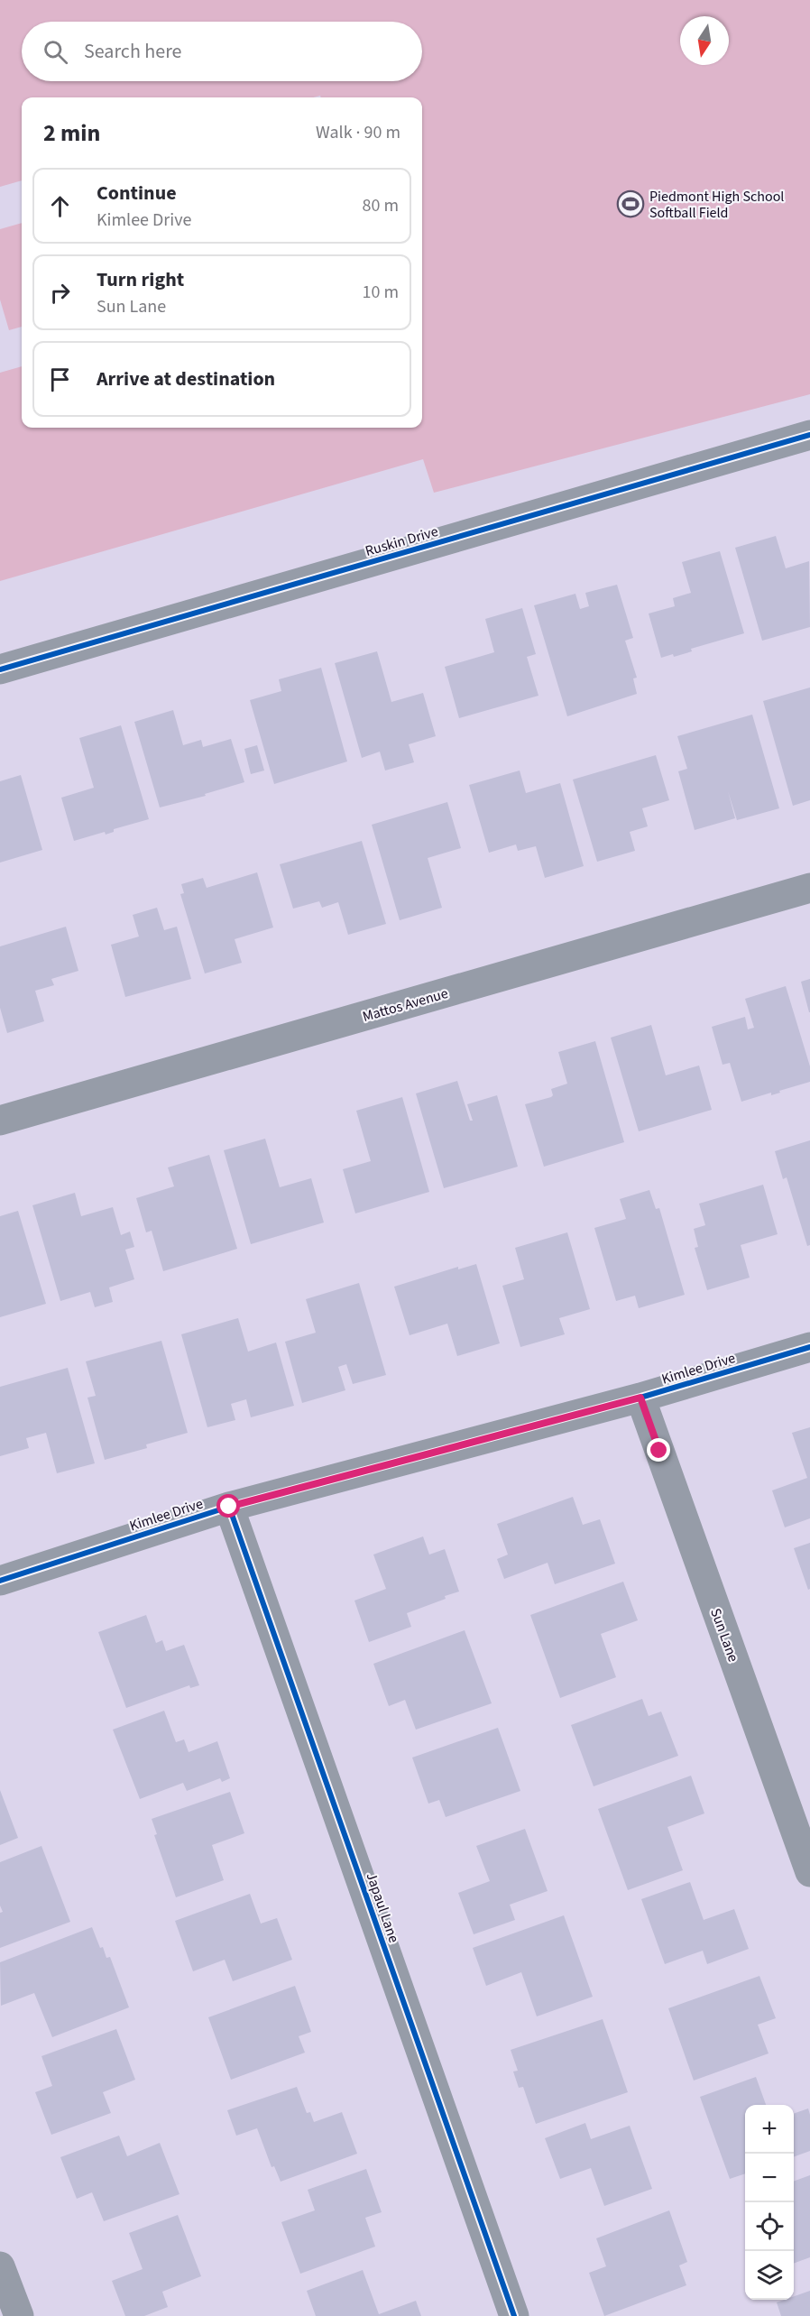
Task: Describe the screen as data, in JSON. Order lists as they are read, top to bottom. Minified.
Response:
{"streets":{"street":["Ruskin Drive","Mattos Avenue","Kimlee Drive","Sun Lane","Japaul Lane"]},"crossings":[["Kimlee Drive","Sun Lane"],["Kimlee Drive","Japaul Lane"]],"places":{"sports":["Piedmont High School Softball Field"]},"north":"bottom","page":{"search":"Search here","heading":["2 min","Walk · 90 m"],"list":[["Continue","Kimlee Drive","80 m"],["Turn right","Sun Lane","10 m"],"Arrive at destination"],"map_buttons":["+","−"]}}
